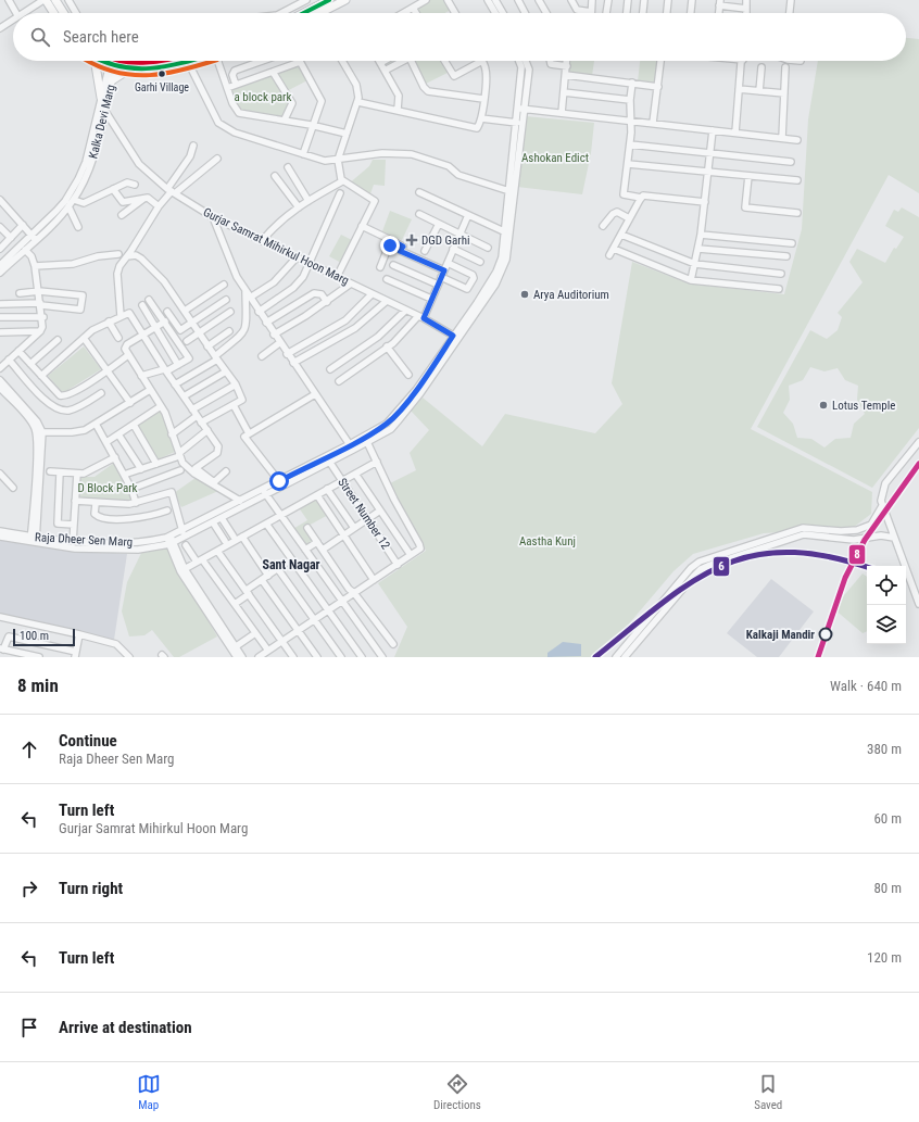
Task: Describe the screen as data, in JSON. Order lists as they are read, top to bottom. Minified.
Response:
{"streets":{"street":["Kalka Devi Marg","Gurjar Samrat Mihirkul Hoon Marg","Street Number 12","Raja Dheer Sen Marg"]},"crossings":[["Kalka Devi Marg","Gurjar Samrat Mihirkul Hoon Marg"],["Gurjar Samrat Mihirkul Hoon Marg","Raja Dheer Sen Marg"],["Street Number 12","Raja Dheer Sen Marg"]],"districts":["Sant Nagar"],"parks":["a block park","Ashokan Edict","D Block Park","Aastha Kunj"],"places":{"other":["Garhi Village","Arya Auditorium","Lotus Temple","Kalkaji Mandir"],"health":["DGD Garhi"]},"lines":["metro line 8","transit line 6"],"scale_bar":"100 m","page":{"search":"Search here","scale":"100 m","heading":["8 min","Walk · 640 m"],"list":[["Continue","Raja Dheer Sen Marg","380 m"],["Turn left","Gurjar Samrat Mihirkul Hoon Marg","60 m"],["Turn right","80 m"],["Turn left","120 m"],"Arrive at destination"],"nav":["Map","Directions","Saved"]}}
